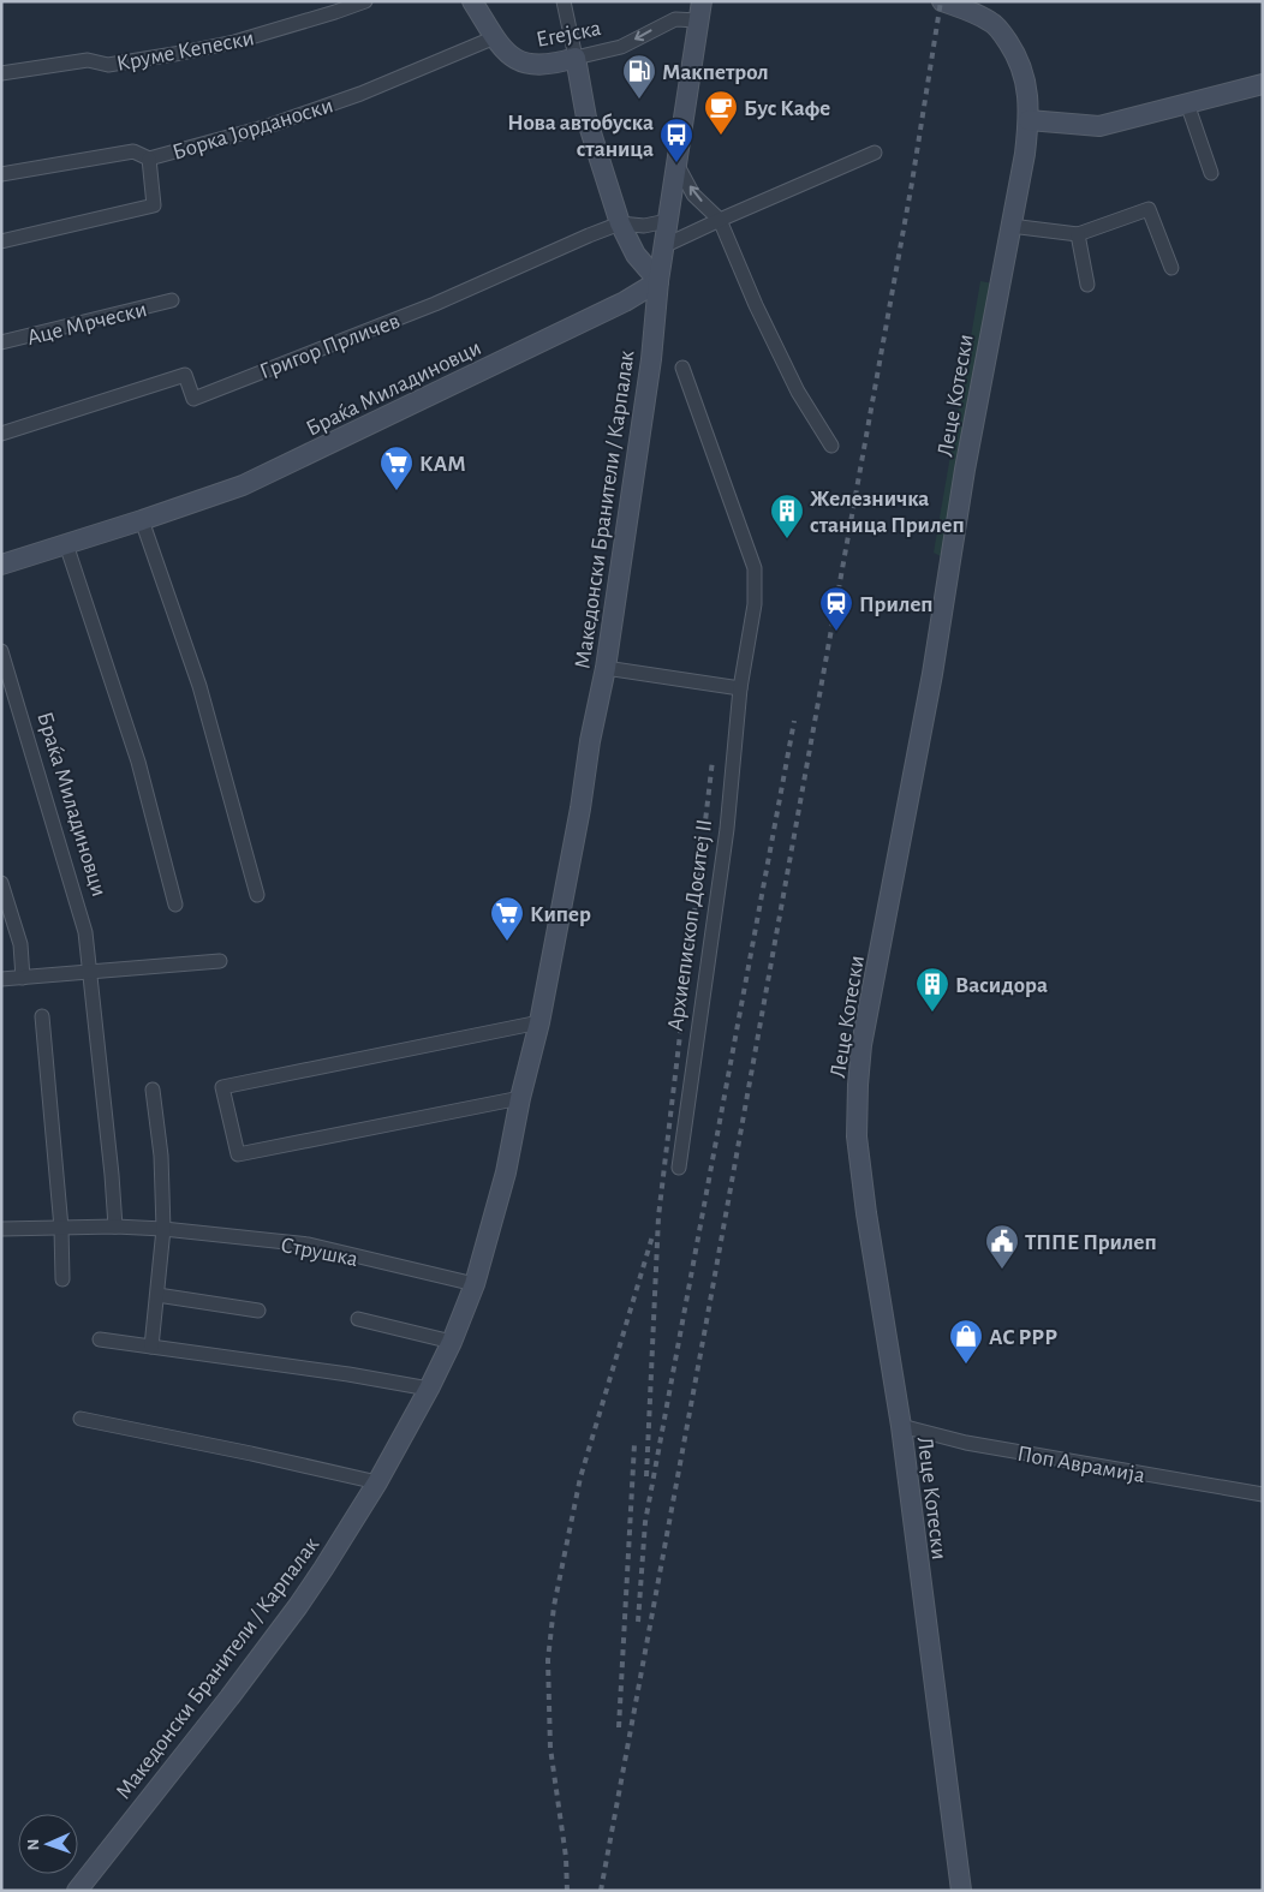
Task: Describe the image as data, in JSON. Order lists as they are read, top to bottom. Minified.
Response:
{"streets":{"main road":["Егејска","Браќа Миладиновци","Леце Котески","Македонски Бранители / Карпалак"],"street":["Круме Кепески","Борка Јорданоски","Аце Мрчески","Григор Прличев","Архиепископ Доситеј II","Струшка","Поп Аврамија"]},"crossings":[["Егејска","Борка Јорданоски"],["Егејска","Македонски Бранители / Карпалак"],["Григор Прличев","Македонски Бранители / Карпалак"],["Браќа Миладиновци","Македонски Бранители / Карпалак"],["Леце Котески","Поп Аврамија"],["Македонски Бранители / Карпалак","Струшка"]],"one_way":["Егејска"],"places":{"fuel station":["Макпетрол"],"cafe":["Бус Кафе"],"bus stop":["Нова автобуска станица"],"supermarket":["КАМ","Кипер"],"building":["Железничка станица Прилеп","Васидора"],"station":["Прилеп"],"public building":["ТППЕ Прилеп"],"shop":["АС РРР"]},"north":"left"}
